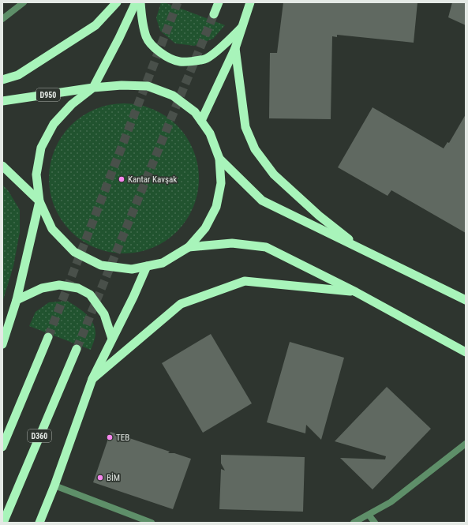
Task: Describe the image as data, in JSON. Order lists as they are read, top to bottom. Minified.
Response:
{"streets":{"highway":["D950","D360"]},"places":["Kantar Kavşak","TEB","BİM"]}
